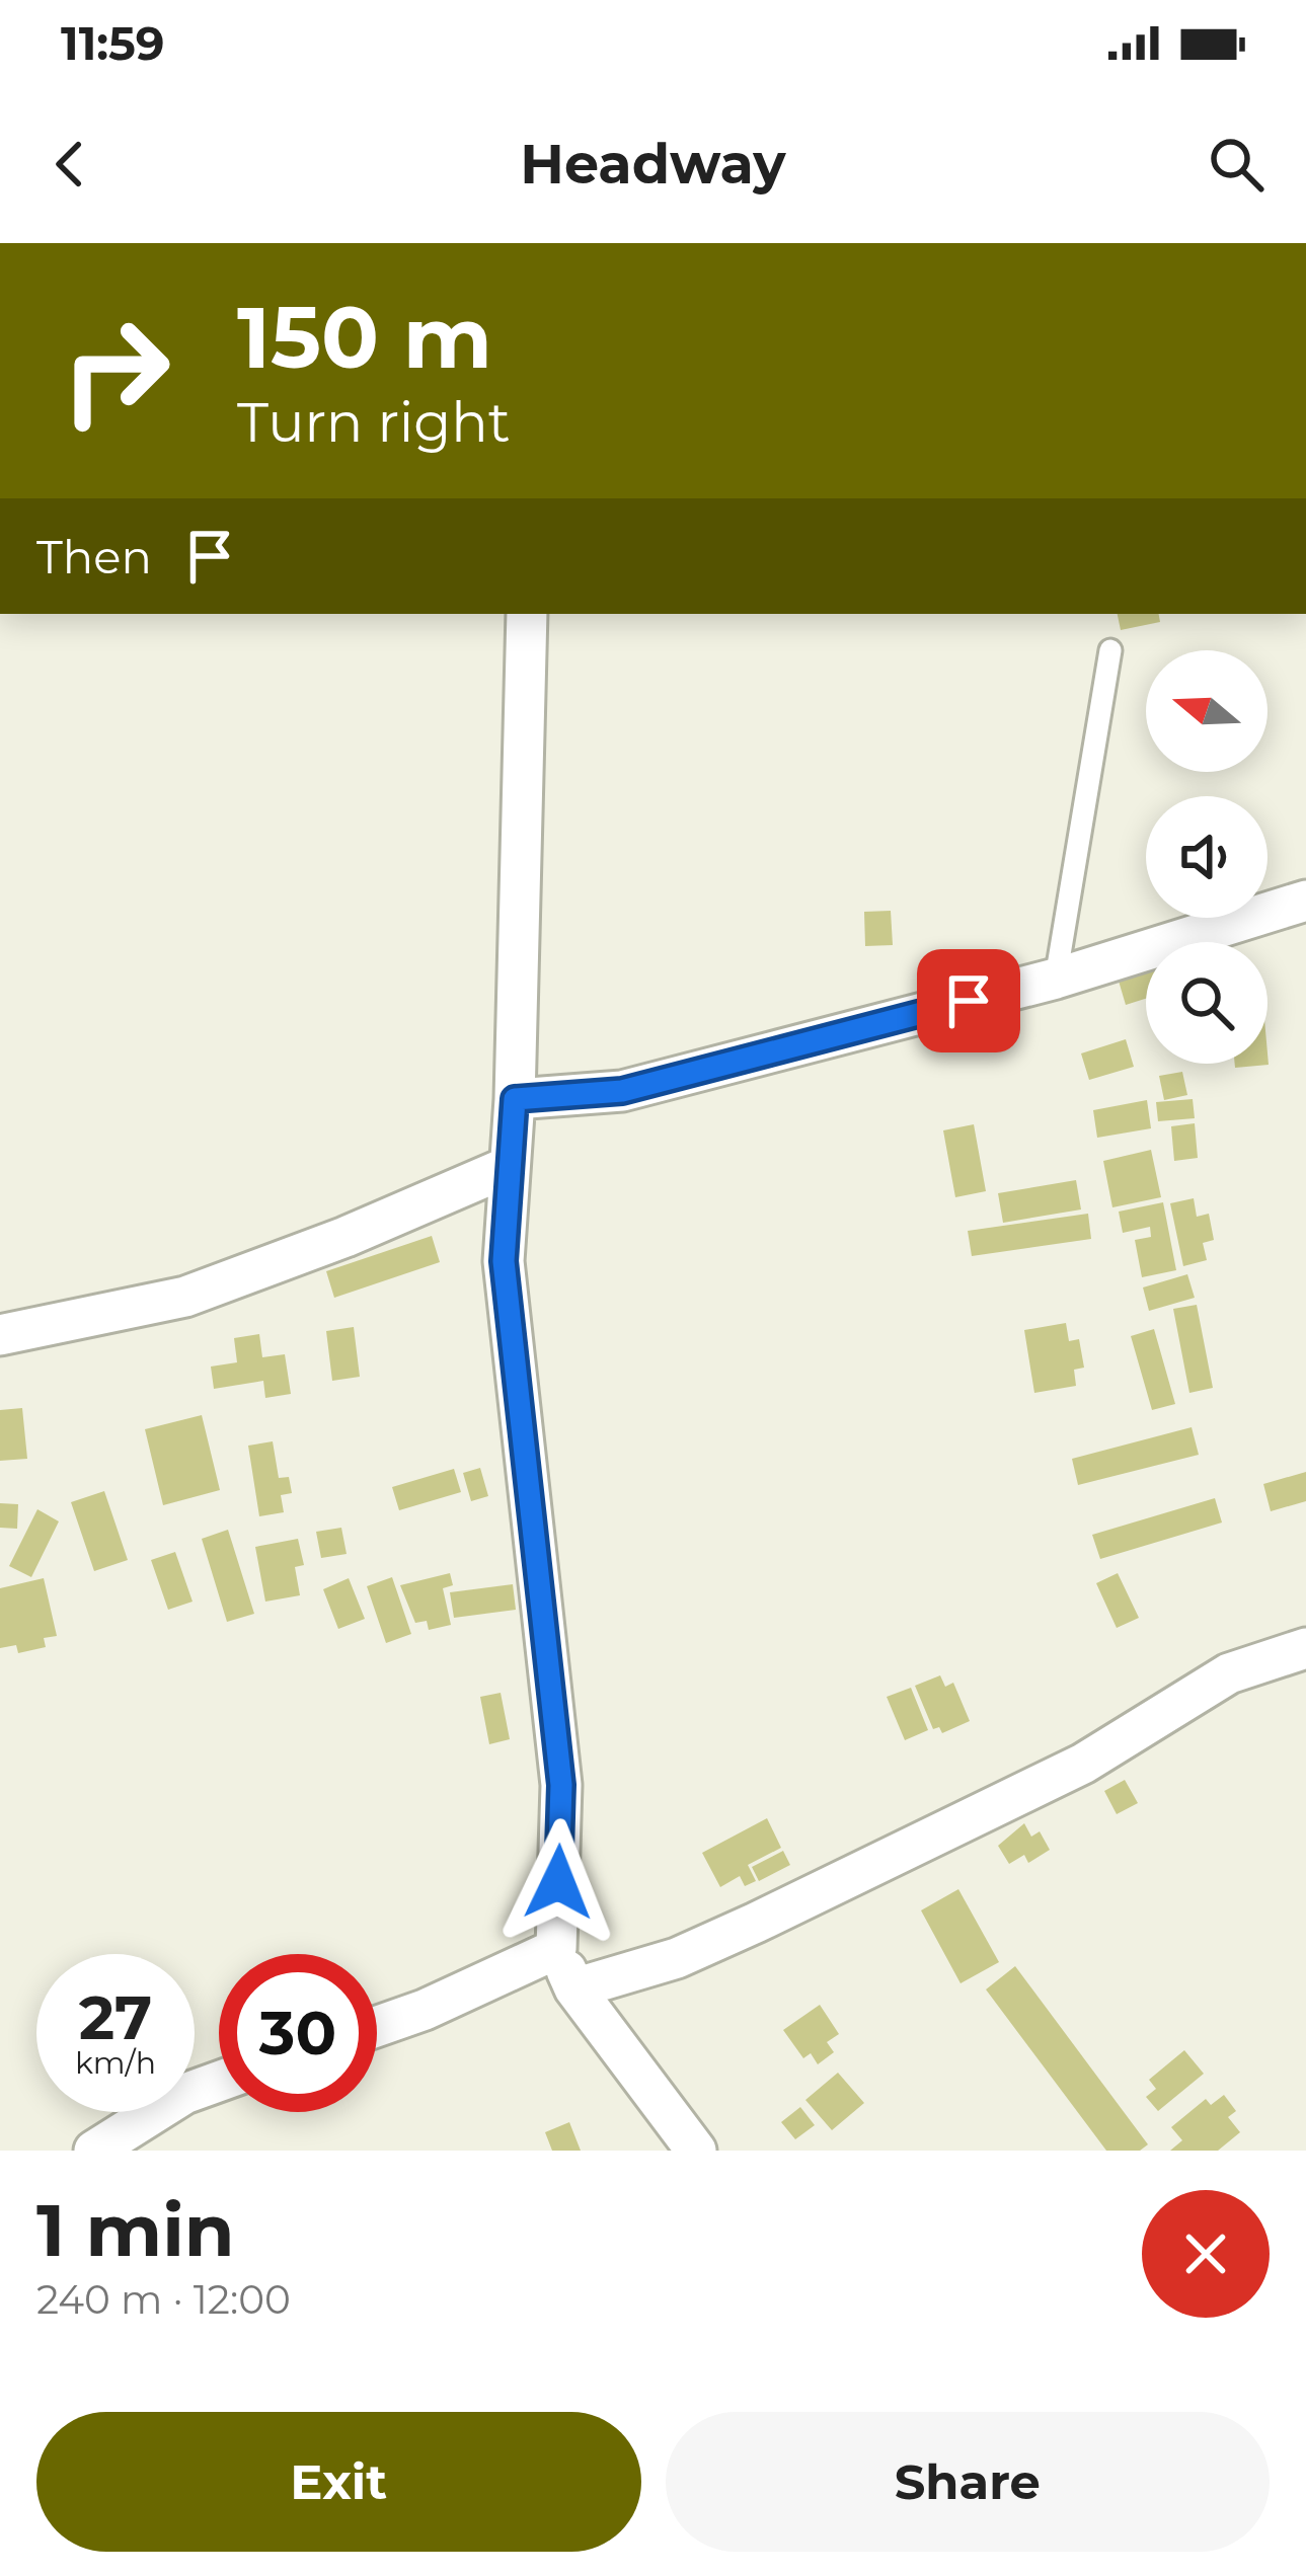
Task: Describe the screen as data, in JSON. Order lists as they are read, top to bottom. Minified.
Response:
{"north":"left","page":{"status":"11:59","header":"Headway","turn":["150 m","Turn right"],"then":"Then","speed":"27 km/h","limit":"30","heading":["1 min","240 m · 12:00"],"buttons":["Exit","Share"]}}
